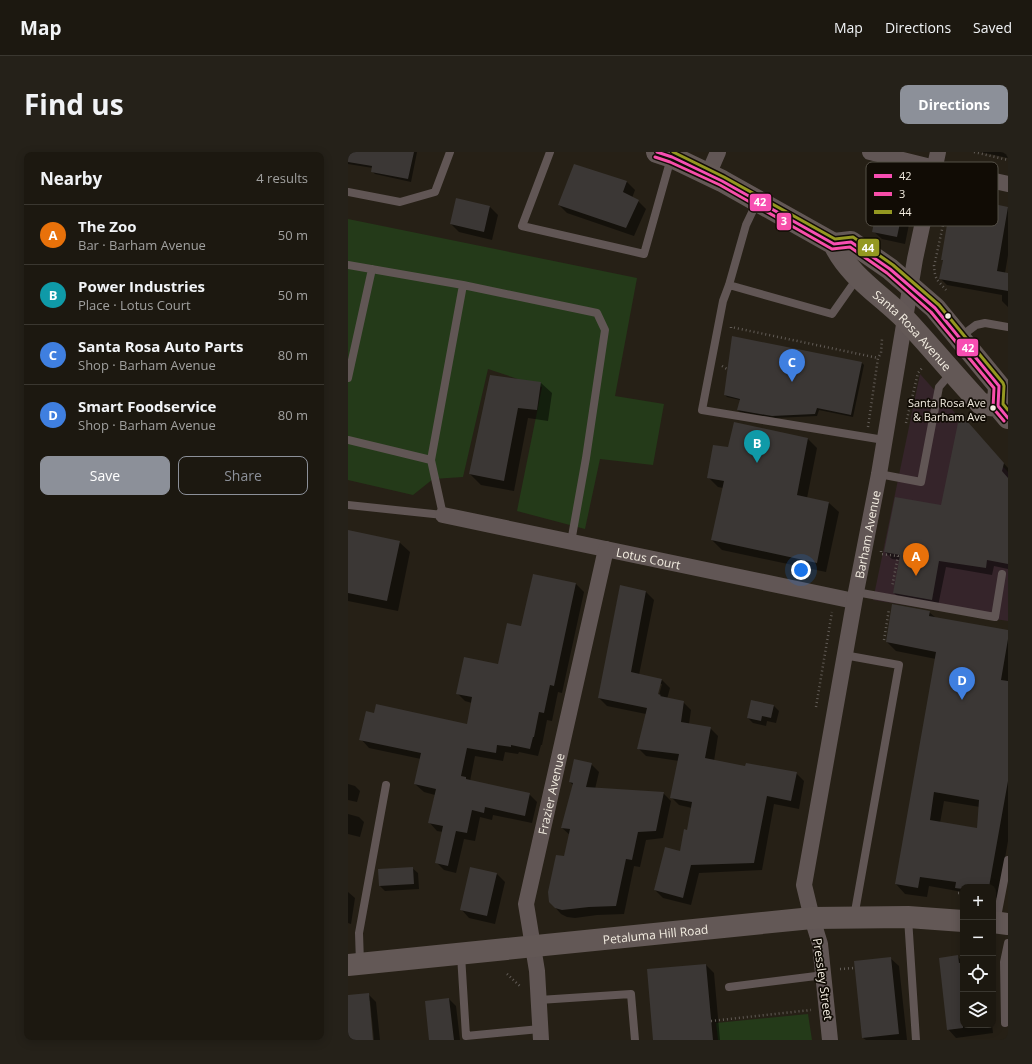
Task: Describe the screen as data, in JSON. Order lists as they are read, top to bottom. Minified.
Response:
{"streets":{"main road":["Santa Rosa Avenue","Petaluma Hill Road"],"street":["Barham Avenue","Lotus Court","Frazier Avenue","Pressley Street"]},"crossings":[["Santa Rosa Avenue","Barham Avenue"],["Barham Avenue","Lotus Court"],["Barham Avenue","Petaluma Hill Road"],["Barham Avenue","Pressley Street"],["Lotus Court","Frazier Avenue"],["Frazier Avenue","Petaluma Hill Road"],["Petaluma Hill Road","Pressley Street"]],"places":["Santa Rosa Ave & Barham Ave"],"lines":["transit line 42","transit line 44","transit line 3"],"legend":["42","3","44"],"page":{"header":"Map","nav":["Map","Directions","Saved"],"title":"Find us","buttons":["Directions",["Save","Share"]],"heading":["Nearby","4 results"],"list":[{"mark":"A","name":"The Zoo","note":"Bar · Barham Avenue","value":"50 m"},{"mark":"B","name":"Power Industries","note":"Place · Lotus Court","value":"50 m"},{"mark":"C","name":"Santa Rosa Auto Parts","note":"Shop · Barham Avenue","value":"80 m"},{"mark":"D","name":"Smart Foodservice","note":"Shop · Barham Avenue","value":"80 m"}],"pins":["C","B","A","D"],"map_buttons":["+","−"]}}
